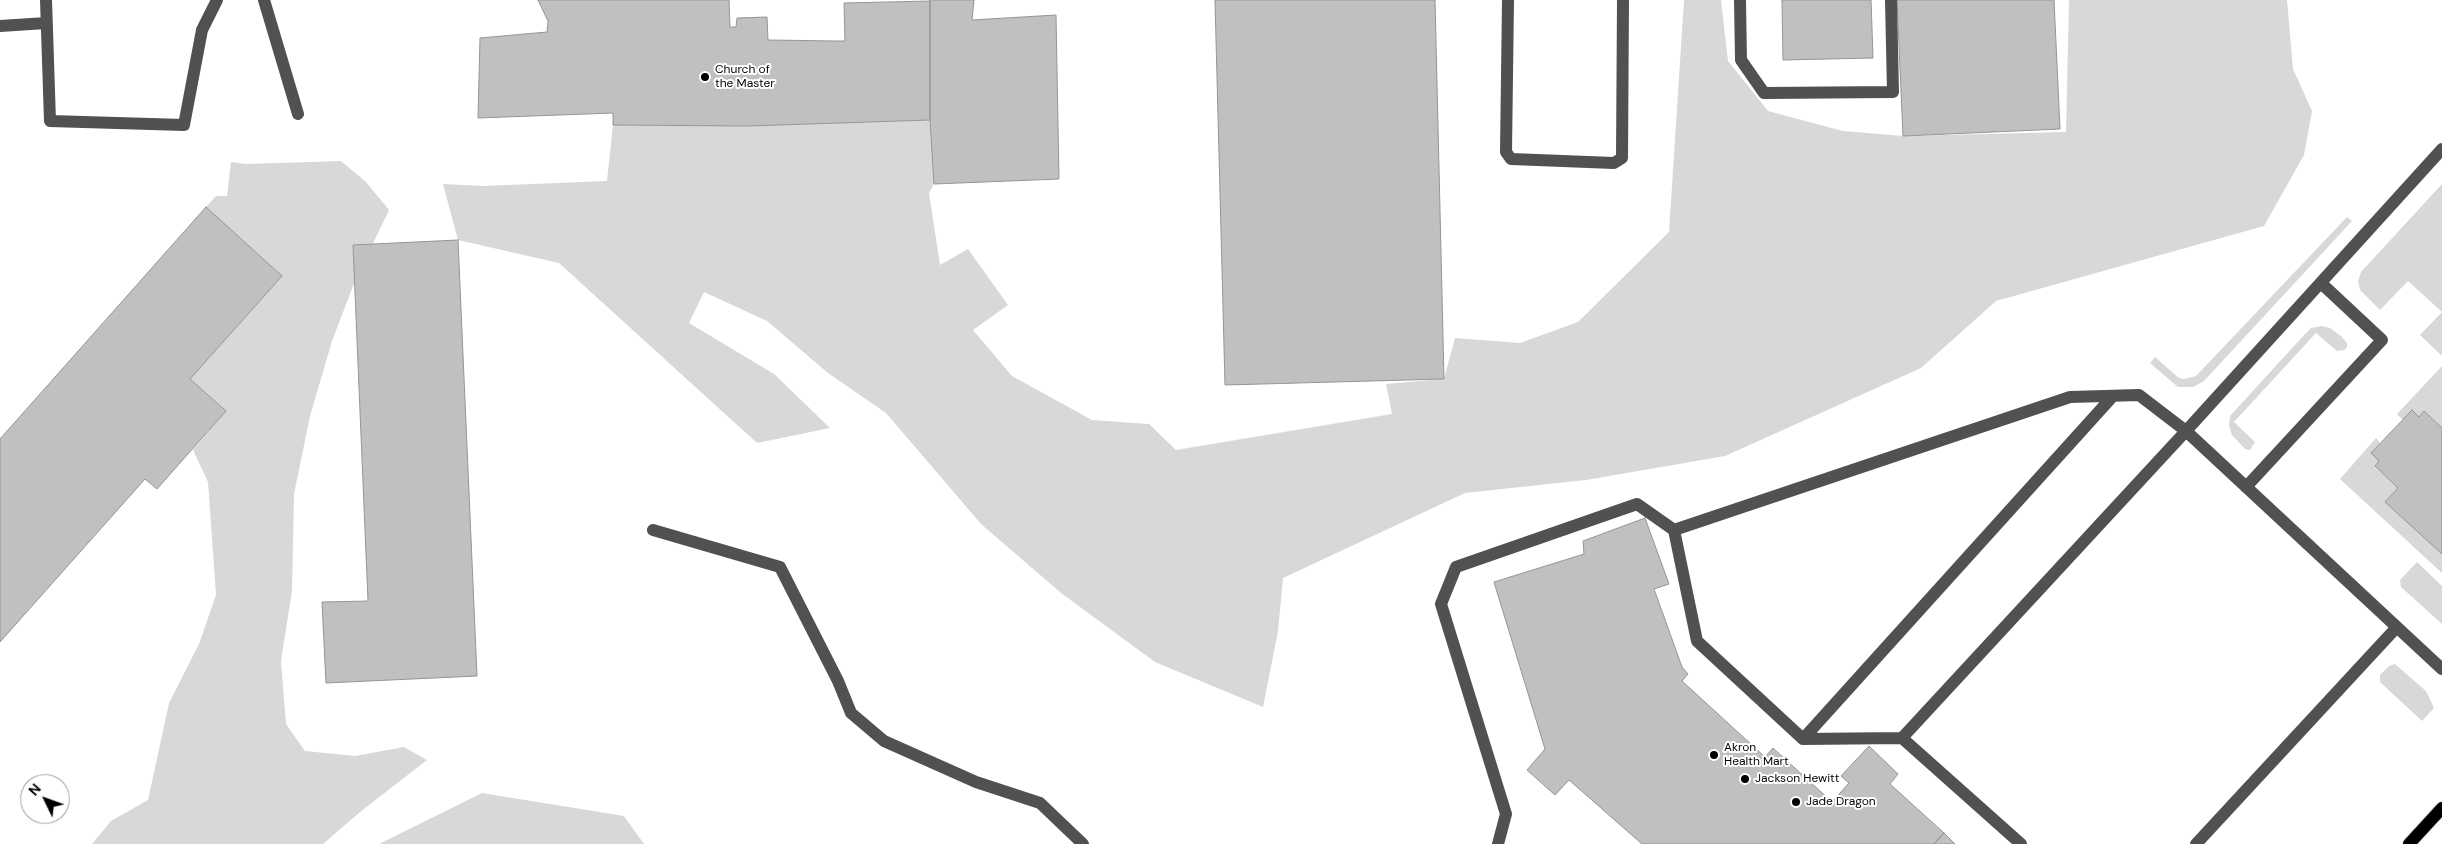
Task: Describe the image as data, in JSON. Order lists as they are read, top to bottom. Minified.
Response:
{"places":["Church of the Master","Akron Health Mart","Jackson Hewitt","Jade Dragon"],"north":"top left"}
